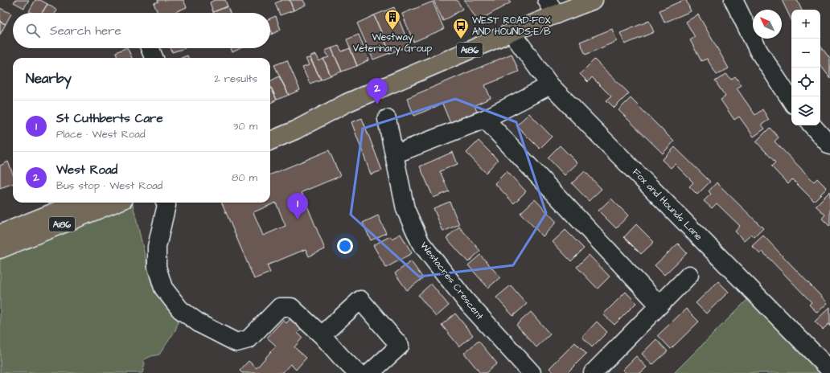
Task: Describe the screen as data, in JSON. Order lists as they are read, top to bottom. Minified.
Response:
{"streets":{"main road":["A186"],"street":["Fox and Hounds Lane","Westacres Crescent"]},"crossings":[["A186","Fox and Hounds Lane"]],"places":{"building":["Westway Veterinary Group"],"bus stop":["WEST ROAD-FOX AND HOUNDS-E/B"]},"north":"top left","page":{"map_buttons":["+","−"],"search":"Search here","heading":["Nearby","2 results"],"pins":["2","1"],"list":[{"mark":"1","name":"St Cuthberts Care","note":"Place · West Road","value":"30 m"},{"mark":"2","name":"West Road","note":"Bus stop · West Road","value":"80 m"}]}}
